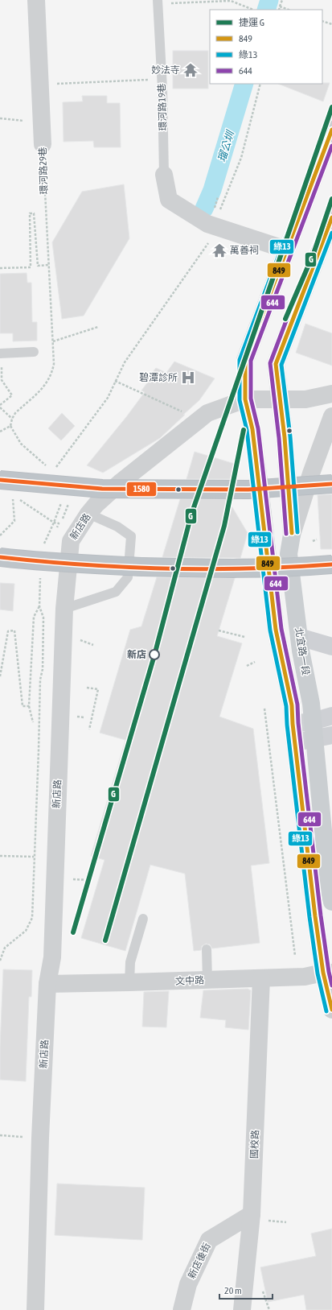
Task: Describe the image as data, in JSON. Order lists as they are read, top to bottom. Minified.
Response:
{"streets":{"main road":["北宜路一段"],"street":["環河路29巷","新店路","文中路","國校路","新店後街"],"lane":["環河路19巷"]},"crossings":[["新店路","北宜路一段"],["新店路","文中路"],["北宜路一段","文中路"],["文中路","國校路"],["國校路","新店後街"]],"water":["瑠公圳"],"places":{"temple":["妙法寺","萬善祠"],"hospital":["碧潭診所"],"other":["新店"]},"lines":["metro line G","transit line 綠13","transit line 849","transit line 644","transit line 1580"],"legend":["捷運 G","849","綠13","644"],"scale_bar":"20 m"}
